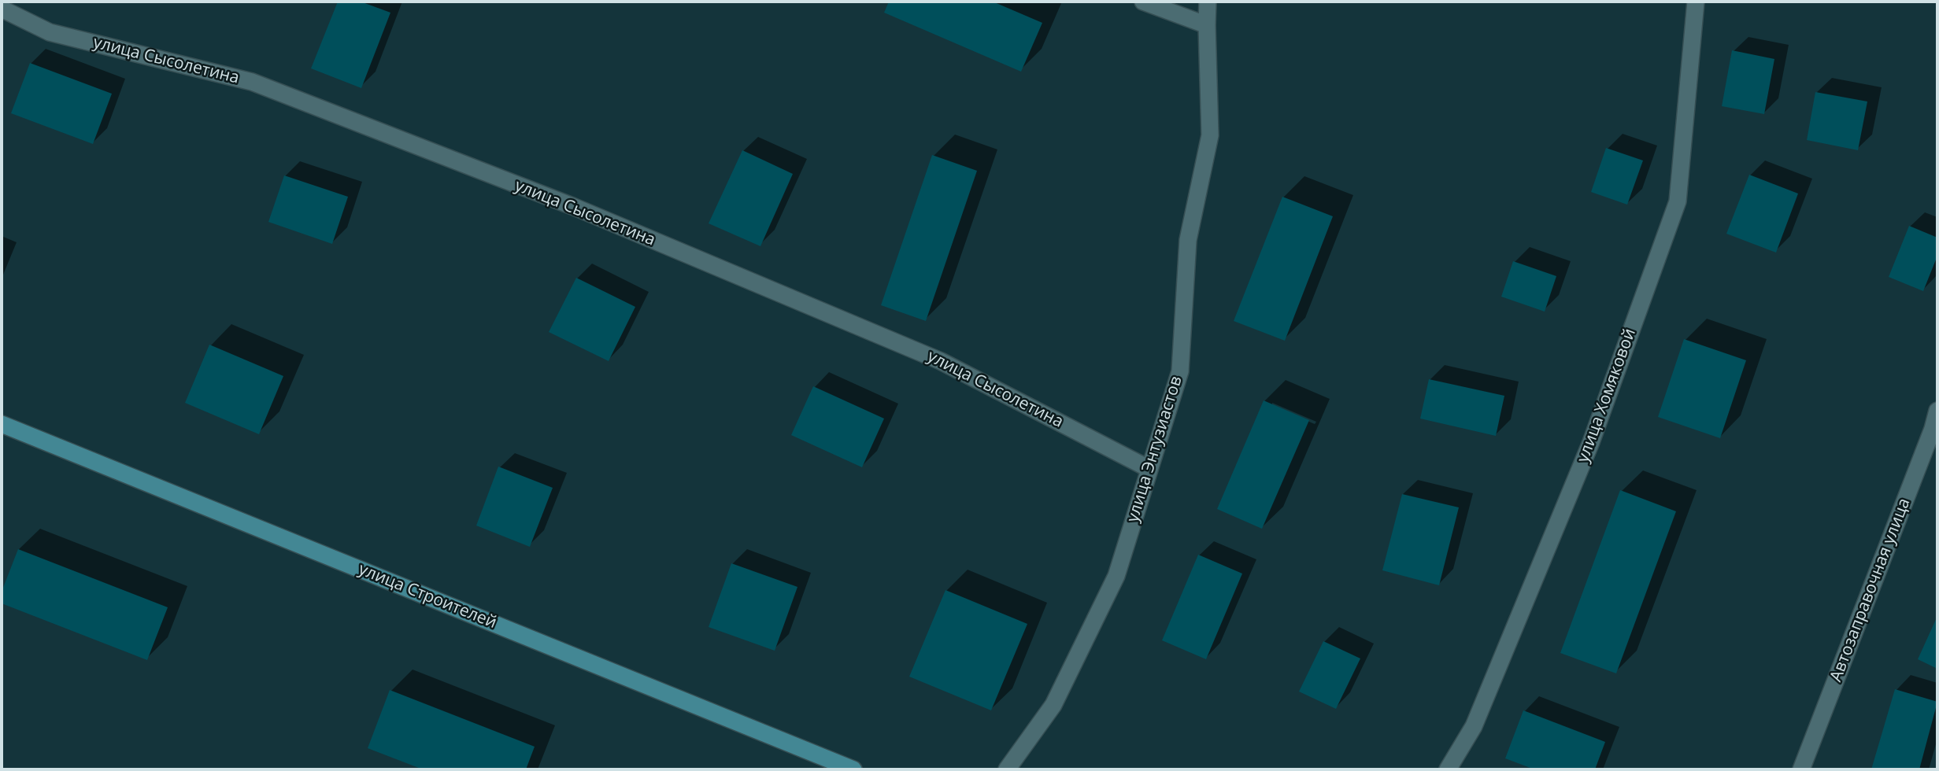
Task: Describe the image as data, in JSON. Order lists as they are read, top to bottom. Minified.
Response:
{"streets":{"main road":["улица Строителей"],"street":["улица Сысолетина","улица Хомяковой","улица Энтузиастов","Автозаправочная улица"]},"crossings":[["улица Сысолетина","улица Энтузиастов"]]}
